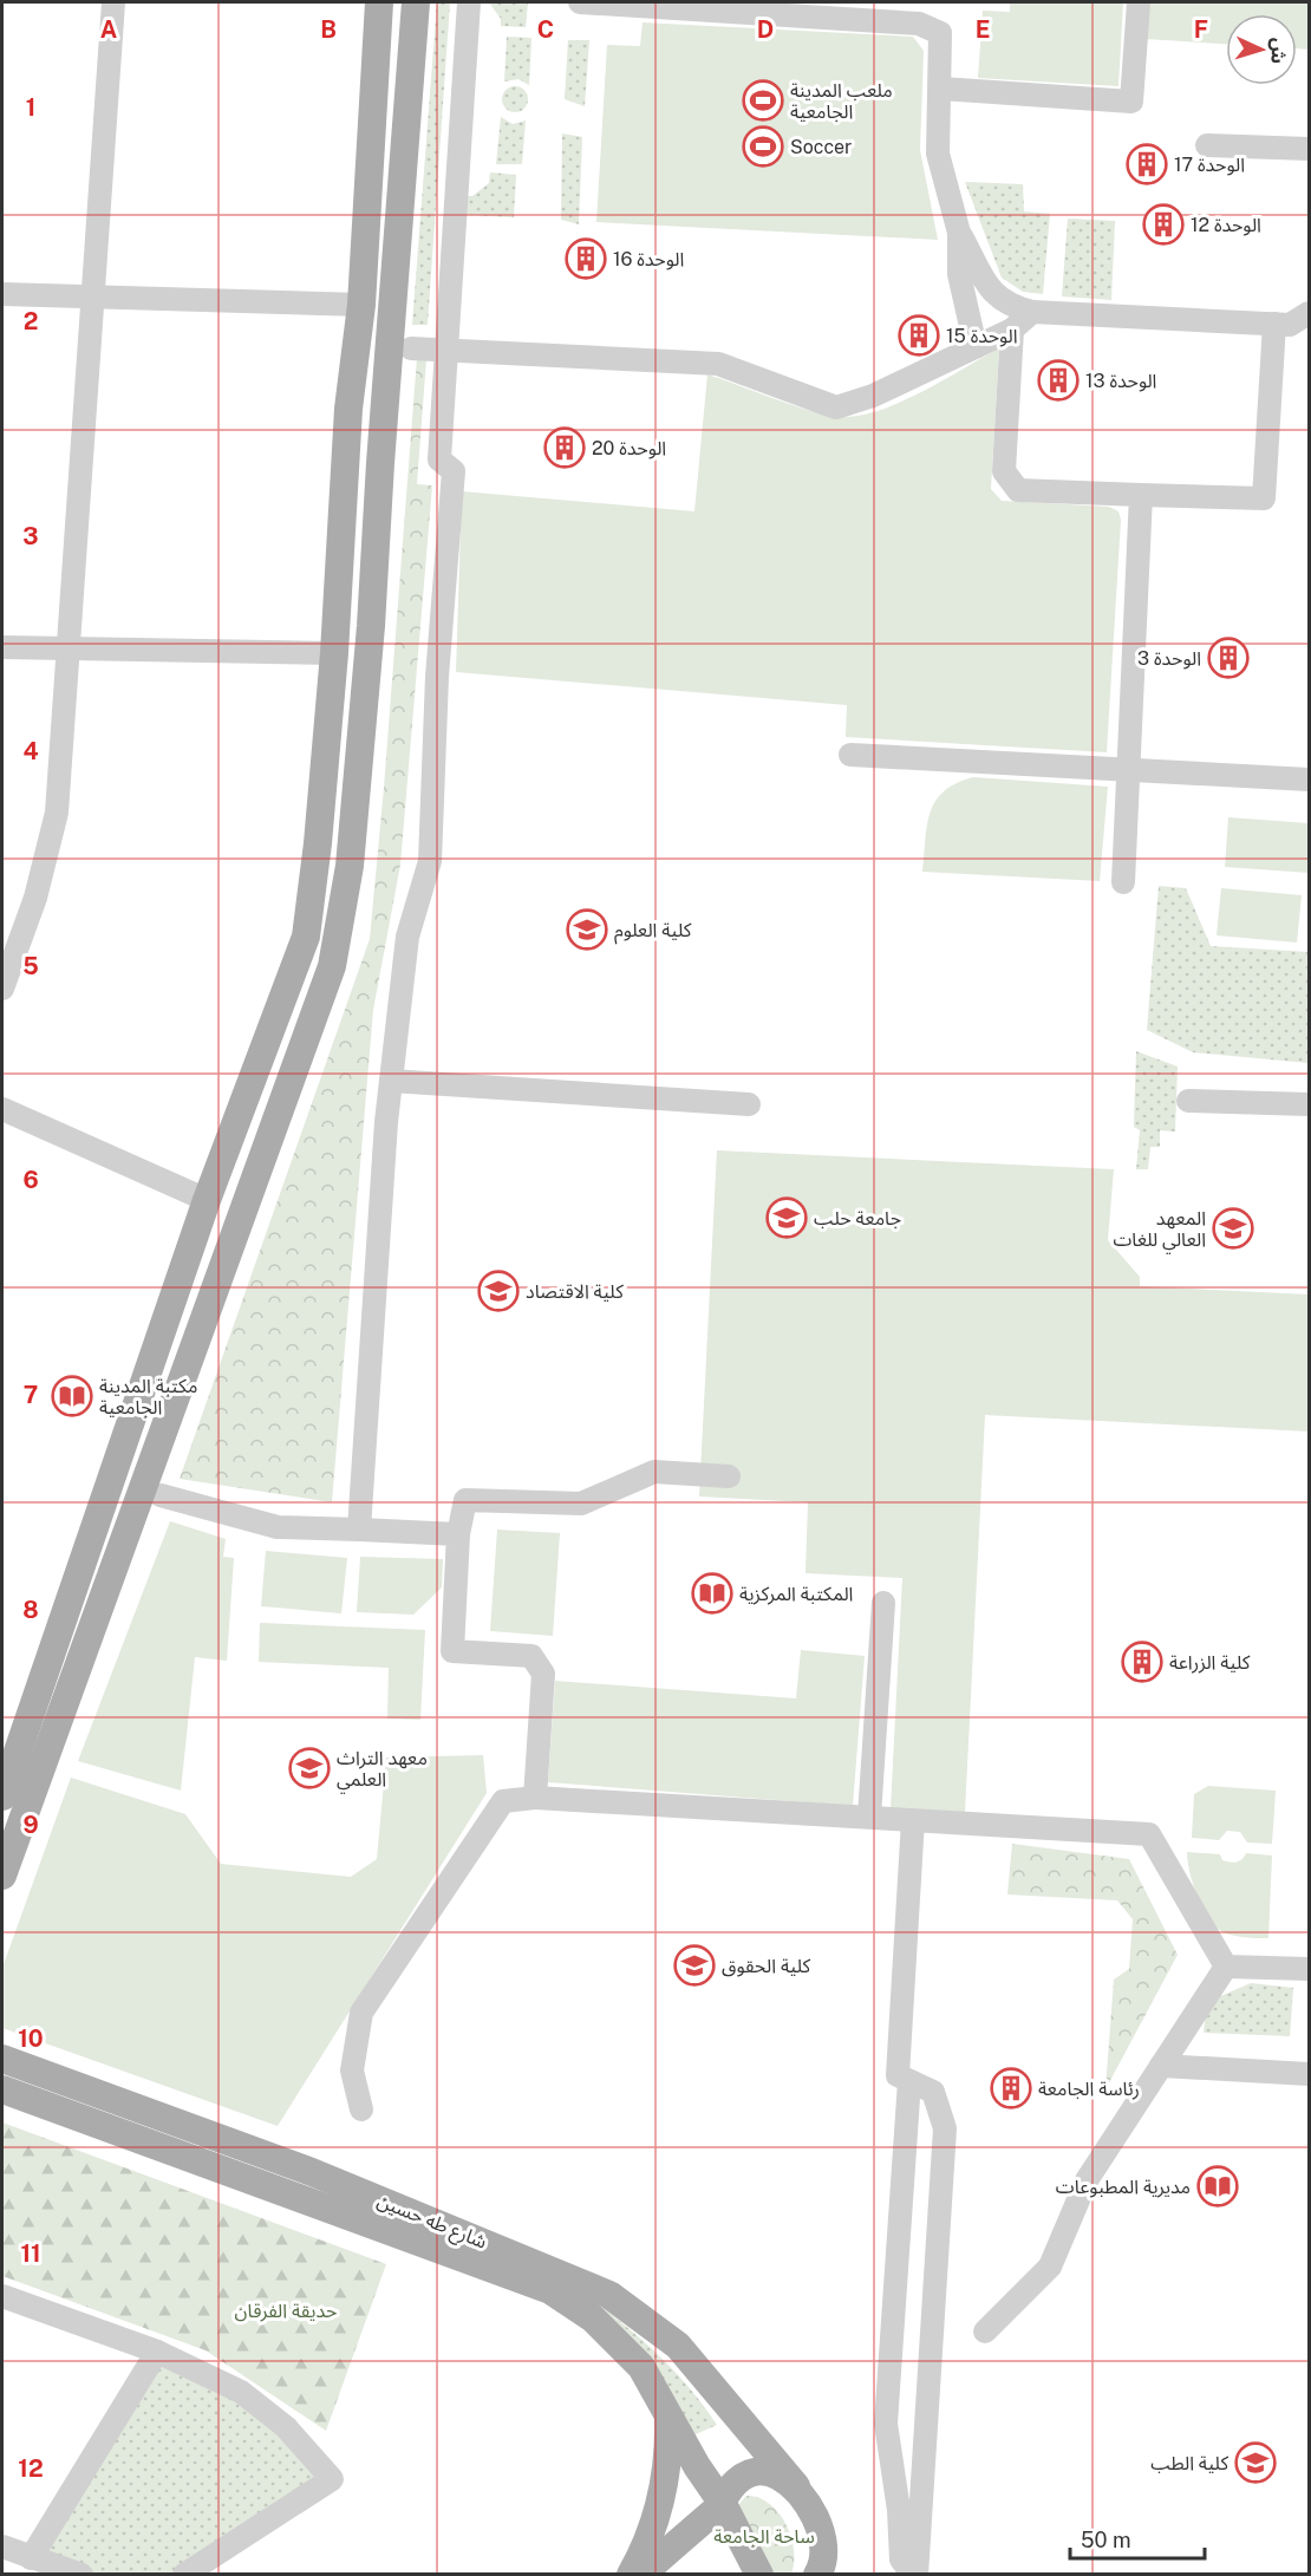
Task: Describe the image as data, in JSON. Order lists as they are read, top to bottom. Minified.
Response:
{"streets":{"main road":["شارع طه حسين"]},"parks":["حديقة الفرقان","ساحة الجامعة"],"places":{"sports":["ملعب المدينة الجامعية","Soccer"],"building":["الوحدة 17","الوحدة 12","الوحدة 16","الوحدة 15","الوحدة 13","الوحدة 20","الوحدة 3","كلية الزراعة","رئاسة الجامعة"],"school or university":["كلية العلوم","جامعة حلب","المعهد العالي للغات","كلية الاقتصاد","معهد التراث العلمي","كلية الحقوق","كلية الطب"],"library":["مكتبة المدينة الجامعية","المكتبة المركزية","مديرية المطبوعات"]},"scale_bar":"50 m","north":"right","grid":{"columns":["A","B","C","D","E","F"],"rows":["1","2","3","4","5","6","7","8","9","10","11","12"]}}
